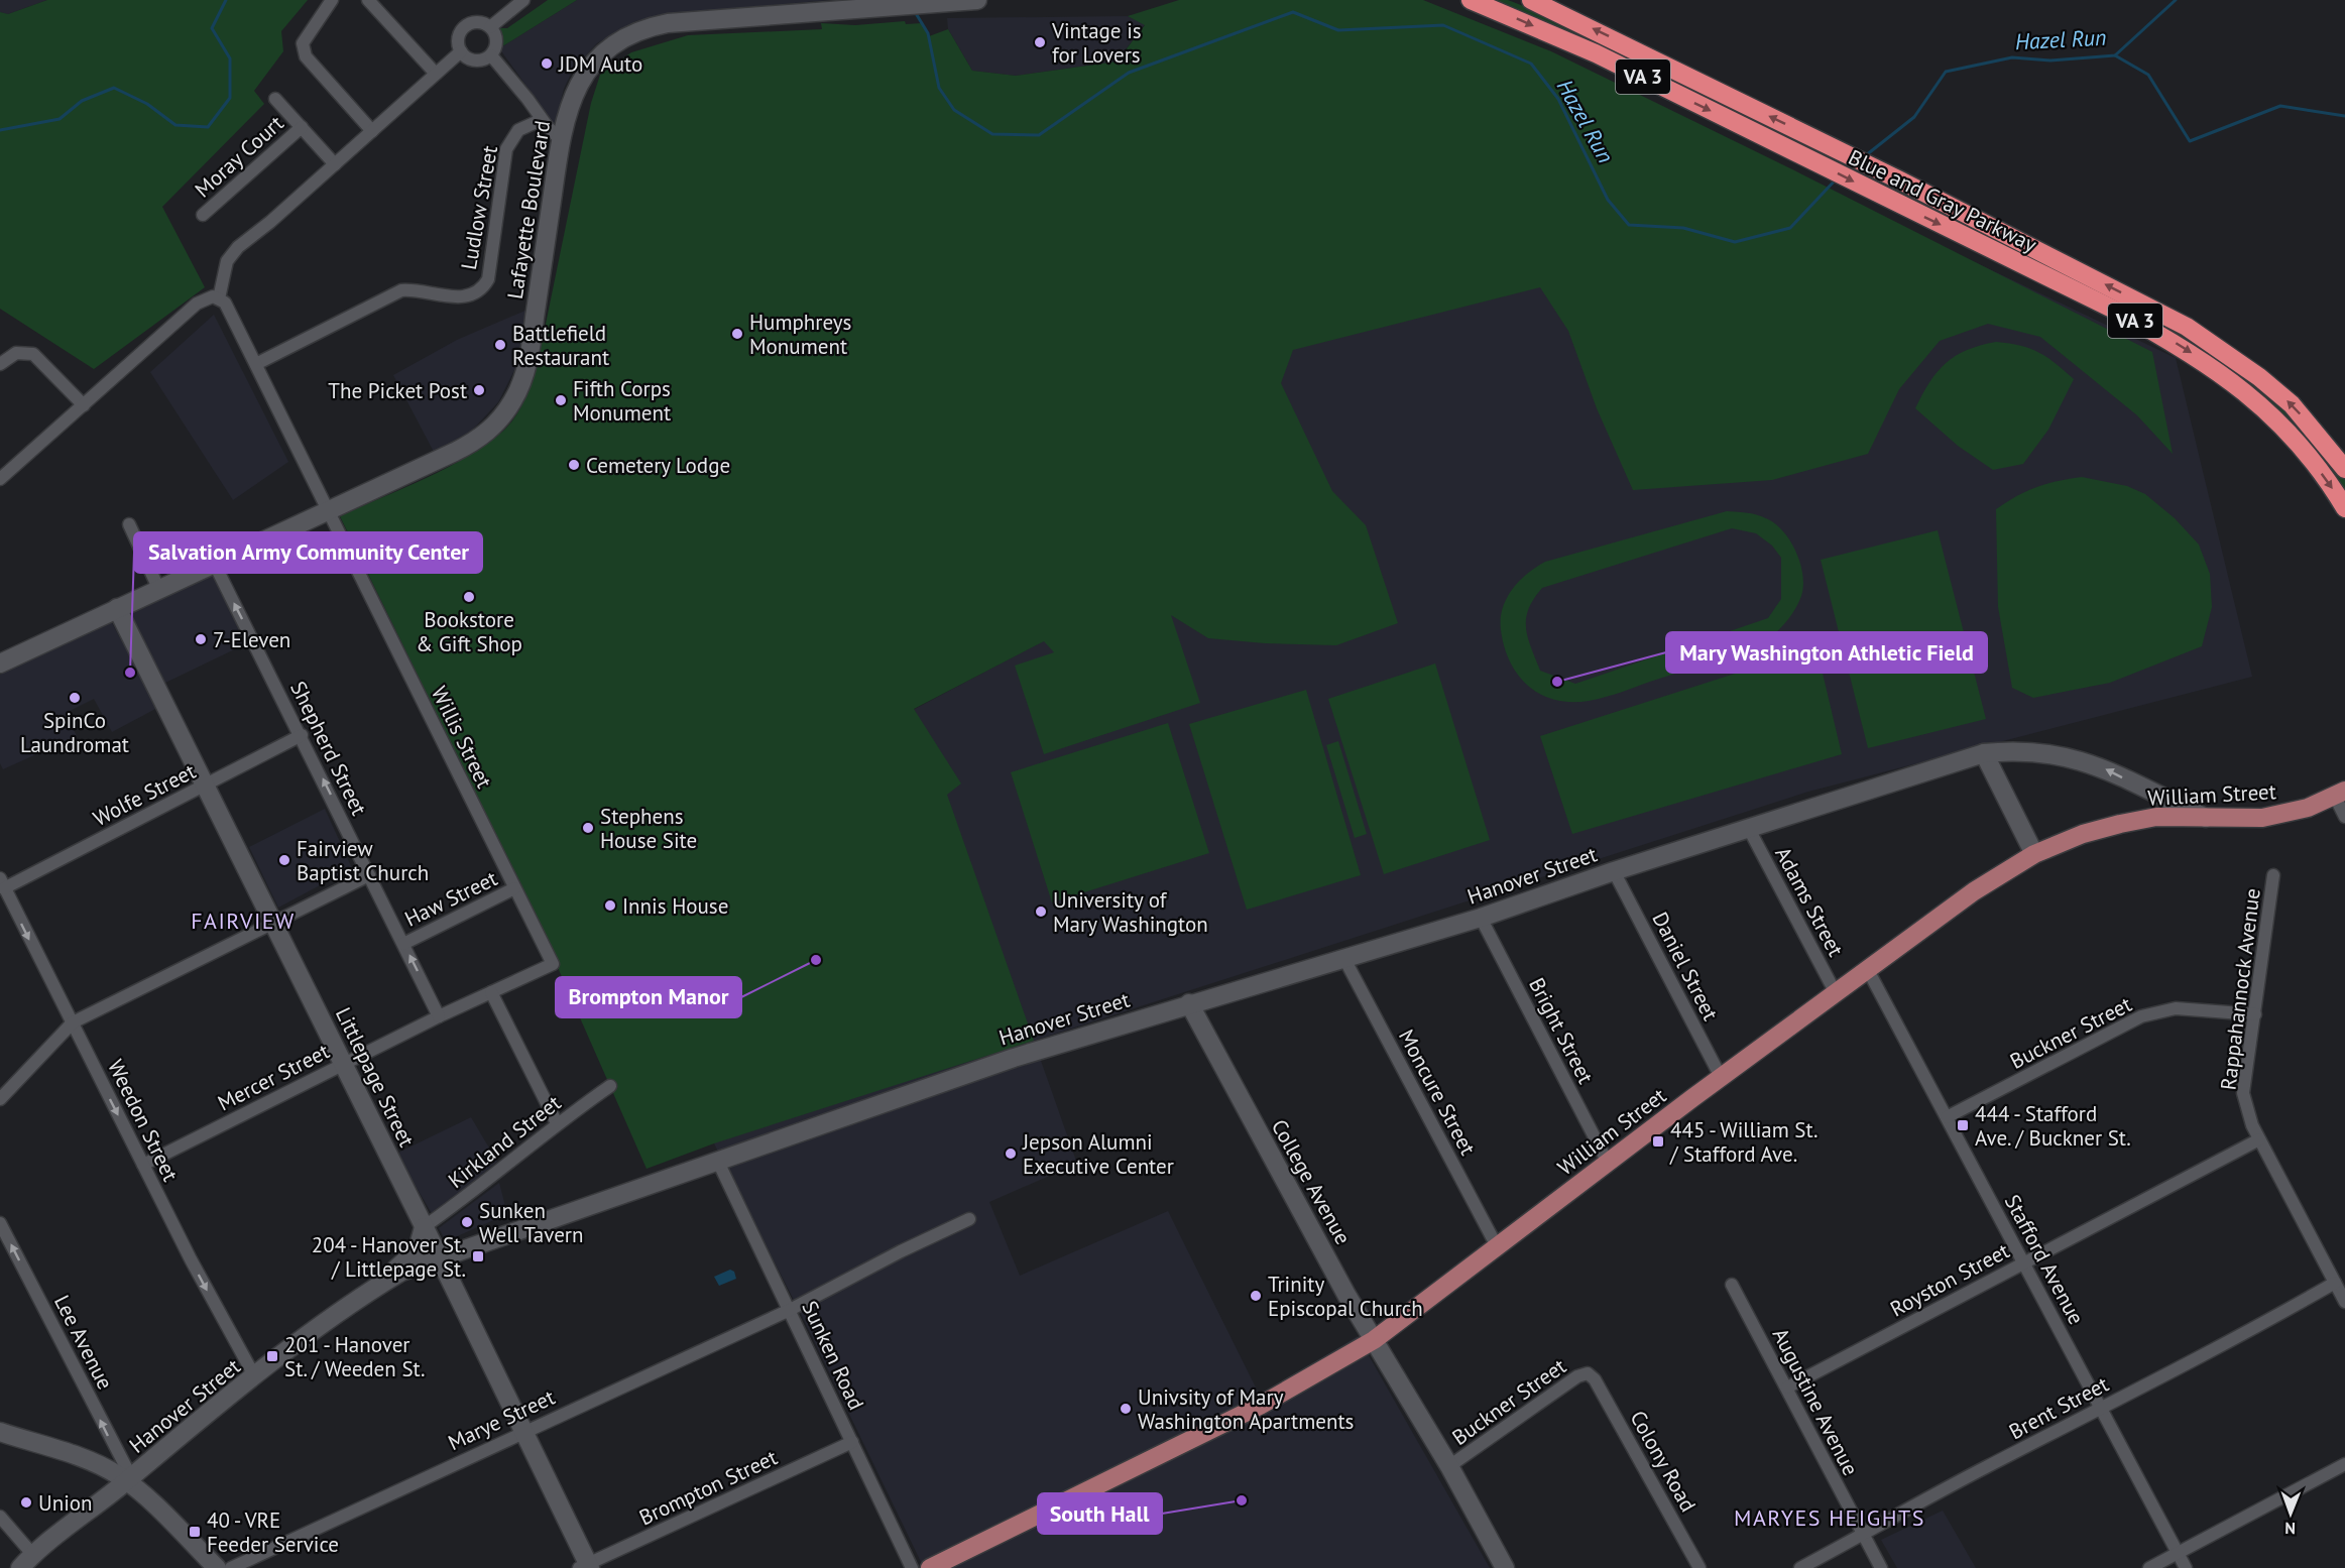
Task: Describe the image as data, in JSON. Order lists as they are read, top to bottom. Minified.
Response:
{"streets":{"highway":["VA 3","Blue and Gray Parkway"],"main road":["William Street"],"street":["Moray Court","Ludlow Street","Lafayette Boulevard","Willis Street","Shepherd Street","Wolfe Street","Hanover Street","Haw Street","Adams Street","Daniel Street","Rappahannock Avenue","Bright Street","Buckner Street","Mercer Street","Littlepage Street","Moncure Street","Weedon Street","Kirkland Street","College Avenue","Stafford Avenue","Royston Street","Lee Avenue","Sunken Road","Augustine Avenue","Brent Street","Marye Street","Colony Road","Brompton Street"]},"crossings":[["Ludlow Street","Willis Street"],["Lafayette Boulevard","Willis Street"],["Lafayette Boulevard","Shepherd Street"],["Lafayette Boulevard","Littlepage Street"],["Willis Street","Haw Street"],["Willis Street","Mercer Street"],["Shepherd Street","Wolfe Street"],["Shepherd Street","Haw Street"],["Shepherd Street","Mercer Street"],["Wolfe Street","Littlepage Street"],["Wolfe Street","Weedon Street"],["William Street","Hanover Street"],["William Street","Adams Street"],["William Street","Daniel Street"],["William Street","Bright Street"],["William Street","Moncure Street"],["William Street","College Avenue"],["William Street","Stafford Avenue"],["Hanover Street","Adams Street"],["Hanover Street","Daniel Street"],["Hanover Street","Bright Street"],["Hanover Street","Littlepage Street"],["Hanover Street","Moncure Street"],["Hanover Street","Weedon Street"],["Hanover Street","College Avenue"],["Hanover Street","Lee Avenue"],["Hanover Street","Sunken Road"],["Rappahannock Avenue","Buckner Street"],["Rappahannock Avenue","Royston Street"],["Rappahannock Avenue","Brent Street"],["Buckner Street","College Avenue"],["Buckner Street","Stafford Avenue"],["Buckner Street","Colony Road"],["Mercer Street","Littlepage Street"],["Mercer Street","Weedon Street"],["Littlepage Street","Kirkland Street"],["Littlepage Street","Marye Street"],["Littlepage Street","Brompton Street"],["Stafford Avenue","Royston Street"],["Stafford Avenue","Brent Street"],["Royston Street","Augustine Avenue"],["Sunken Road","Marye Street"],["Sunken Road","Brompton Street"],["Augustine Avenue","Brent Street"]],"one_way":["Shepherd Street","Weedon Street","Lee Avenue"],"districts":["FAIRVIEW","MARYES HEIGHTS"],"water":["Hazel Run"],"places":{"other":["Vintage is for Lovers","JDM Auto","Humphreys Monument","Battlefield Restaurant","The Picket Post","Fifth Corps Monument","Cemetery Lodge","Bookstore & Gift Shop","7-Eleven","Salvation Army Community Center","Mary Washington Athletic Field","SpinCo Laundromat","Stephens House Site","Fairview Baptist Church","Innis House","University of Mary Washington","Brompton Manor","Jepson Alumni Executive Center","Sunken Well Tavern","Trinity Episcopal Church","Univsity of Mary Washington Apartments","South Hall","Union"],"transit":["444 - Stafford Ave. / Buckner St.","445 - William St. / Stafford Ave.","204 - Hanover St. / Littlepage St.","201 - Hanover St. / Weeden St.","40 - VRE Feeder Service"]},"north":"bottom"}
